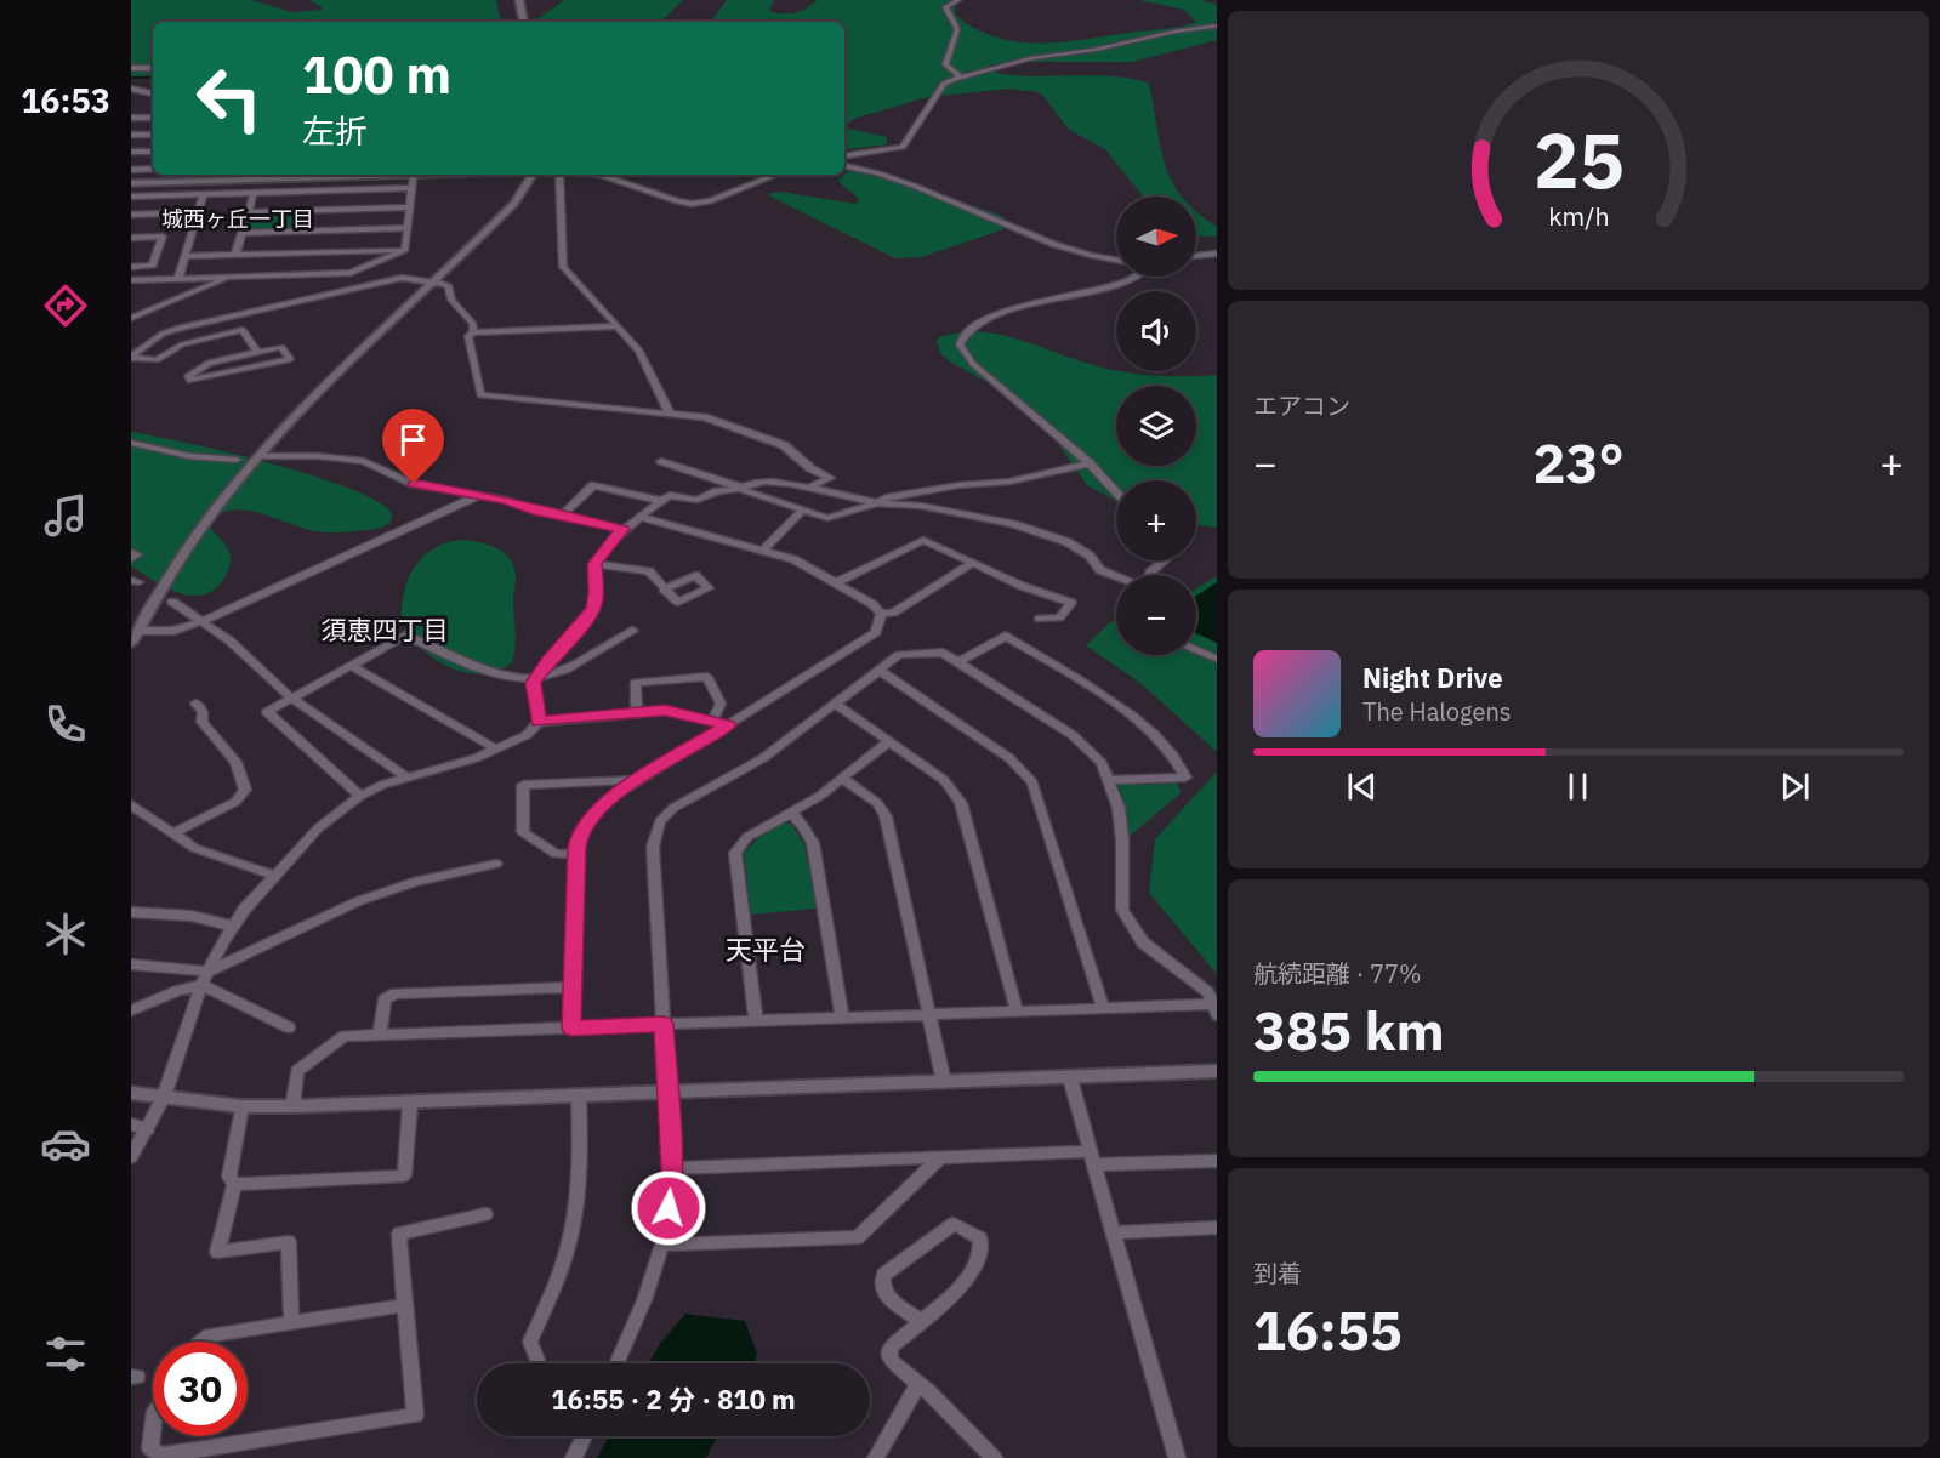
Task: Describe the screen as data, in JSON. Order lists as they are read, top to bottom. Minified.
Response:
{"districts":["城西ヶ丘一丁目","須恵四丁目","天平台"],"north":"right","page":{"tabs":"16:53","turn":["100 m","左折"],"map_buttons":["+","−"],"tile":["エアコン",["航続距離 · 77%","385 km"],["到着","16:55"]],"heat":["−","23°","+"],"song":["Night Drive","The Halogens"],"limit":"30","trip":"16:55 · 2 分 · 810 m","gauge":["25","km/h"]}}
